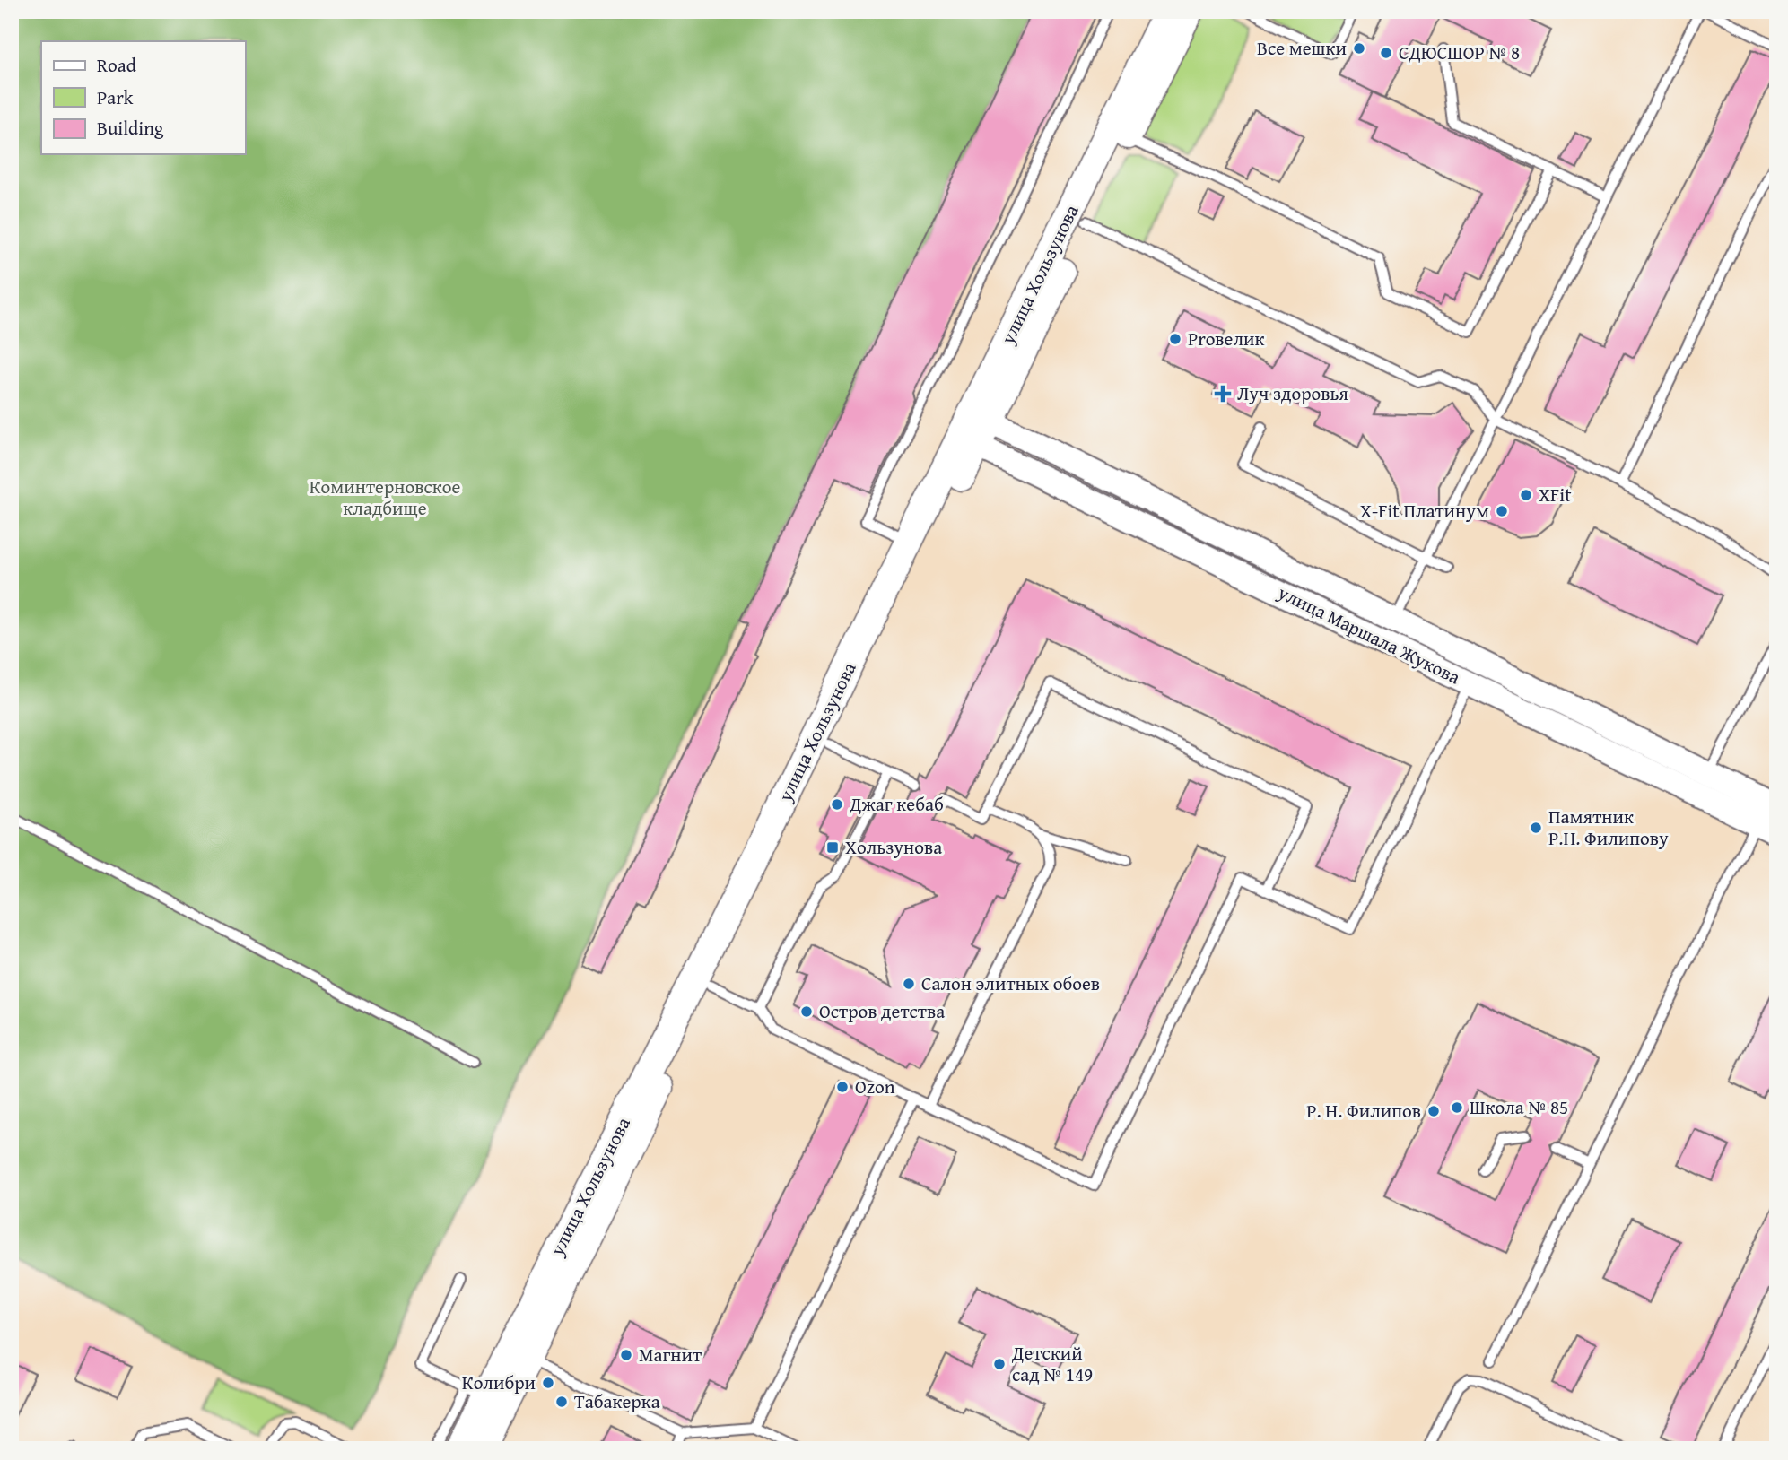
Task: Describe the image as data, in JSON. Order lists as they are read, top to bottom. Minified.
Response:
{"streets":{"main road":["улица Хользунова"],"street":["улица Маршала Жукова"]},"crossings":[["улица Хользунова","улица Маршала Жукова"]],"parks":["Коминтерновское кладбище"],"places":{"other":["Все мешки","СДЮСШОР № 8","Proвелик","XFit","X-Fit Платинум","Джаг кебаб","Памятник Р.Н. Филипову","Салон элитных обоев","Остров детства","Ozon","Школа № 85","Р. Н. Филипов","Магнит","Детский сад № 149","Колибри","Табакерка"],"health":["Луч здоровья"],"transit":["Хользунова"]},"legend":["Road","Park","Building"]}
